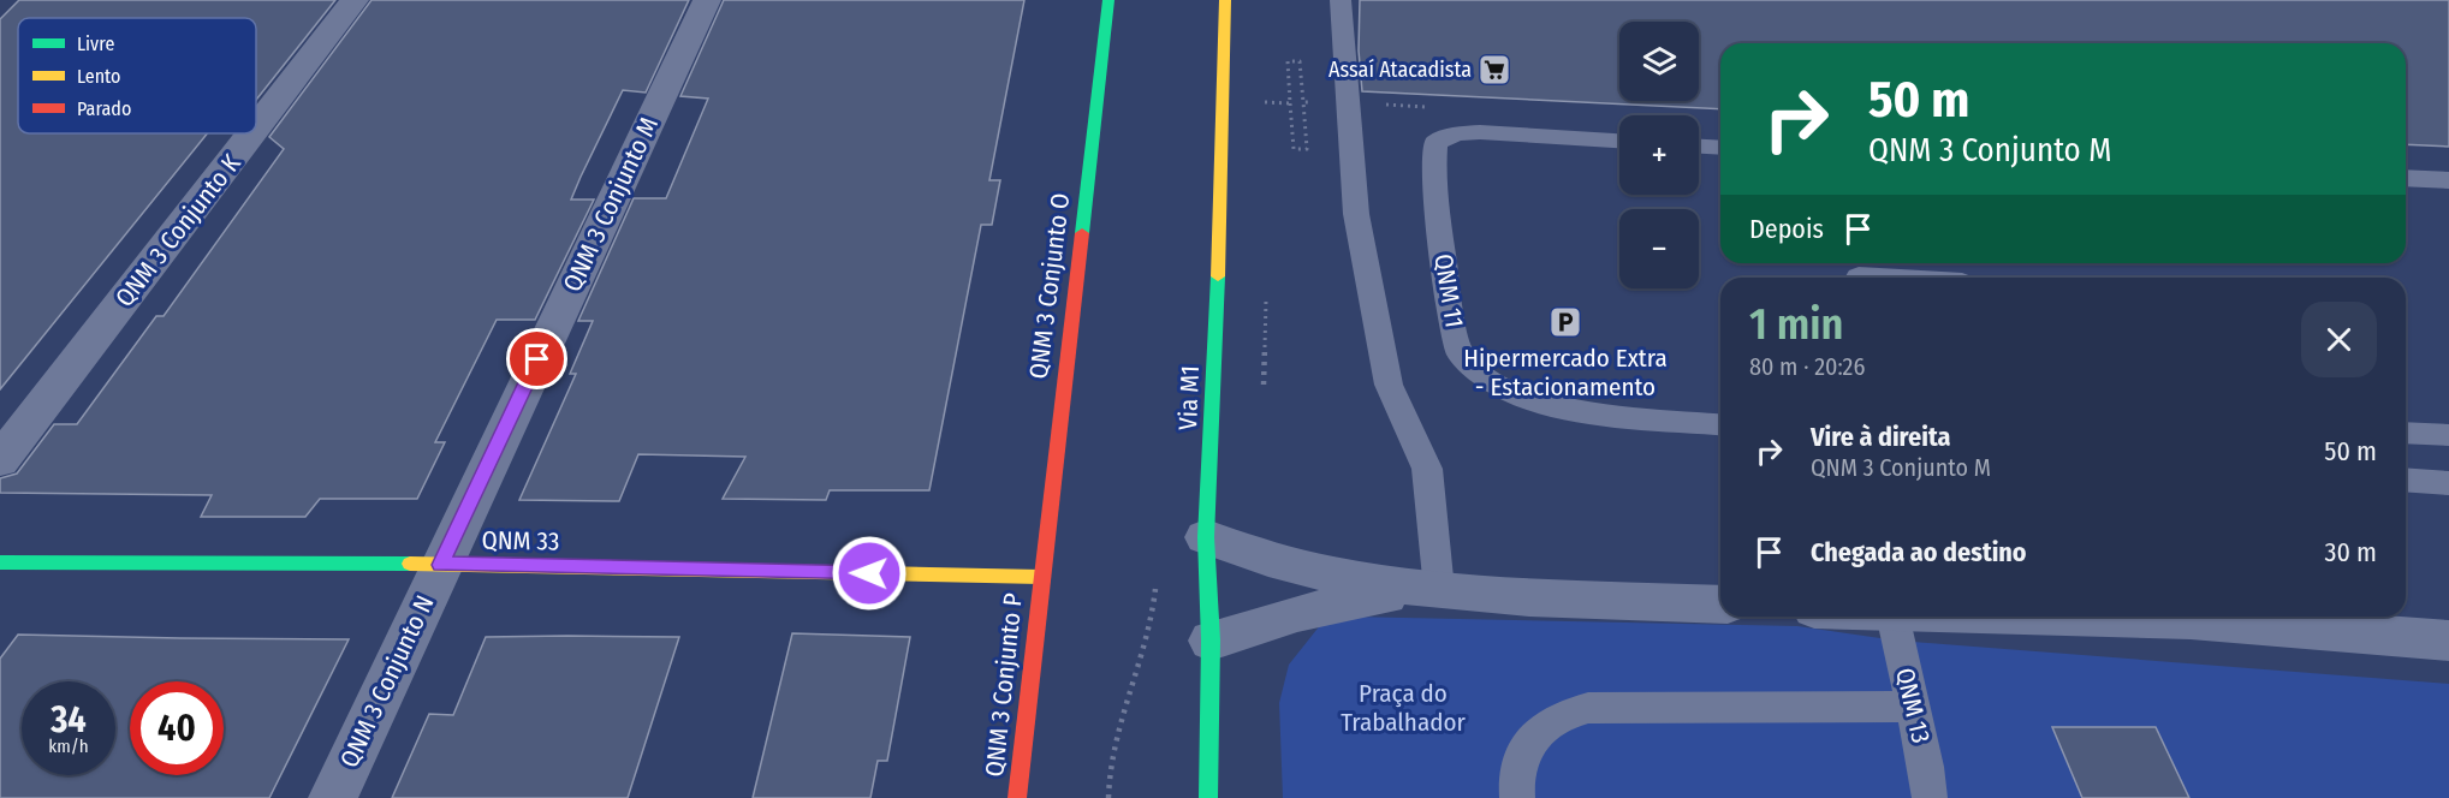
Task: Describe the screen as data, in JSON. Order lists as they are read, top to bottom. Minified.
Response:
{"streets":{"main road":["QNM 3 Conjunto O","Via M1","QNM 33","QNM 3 Conjunto P"],"street":["QNM 3 Conjunto M","QNM 3 Conjunto K","QNM 3 Conjunto N"],"lane":["QNM 11","QNM 13"]},"crossings":[["QNM 3 Conjunto M","QNM 33"],["QNM 3 Conjunto M","QNM 3 Conjunto N"],["QNM 3 Conjunto O","QNM 33"],["QNM 3 Conjunto O","QNM 3 Conjunto P"],["QNM 33","QNM 3 Conjunto N"],["QNM 33","QNM 3 Conjunto P"]],"parks":["Praça do Trabalhador"],"places":{"supermarket":["Assaí Atacadista"],"parking":["Hipermercado Extra - Estacionamento"]},"legend":["Livre","Lento","Parado"],"page":{"map_buttons":["+","−"],"turn":["50 m","QNM 3 Conjunto M"],"then":"Depois","heading":["1 min","80 m · 20:26"],"list":[{"name":"Vire à direita","note":"QNM 3 Conjunto M","value":"50 m"},{"name":"Chegada ao destino","value":"30 m"}],"speed":"34 km/h","limit":"40"}}
